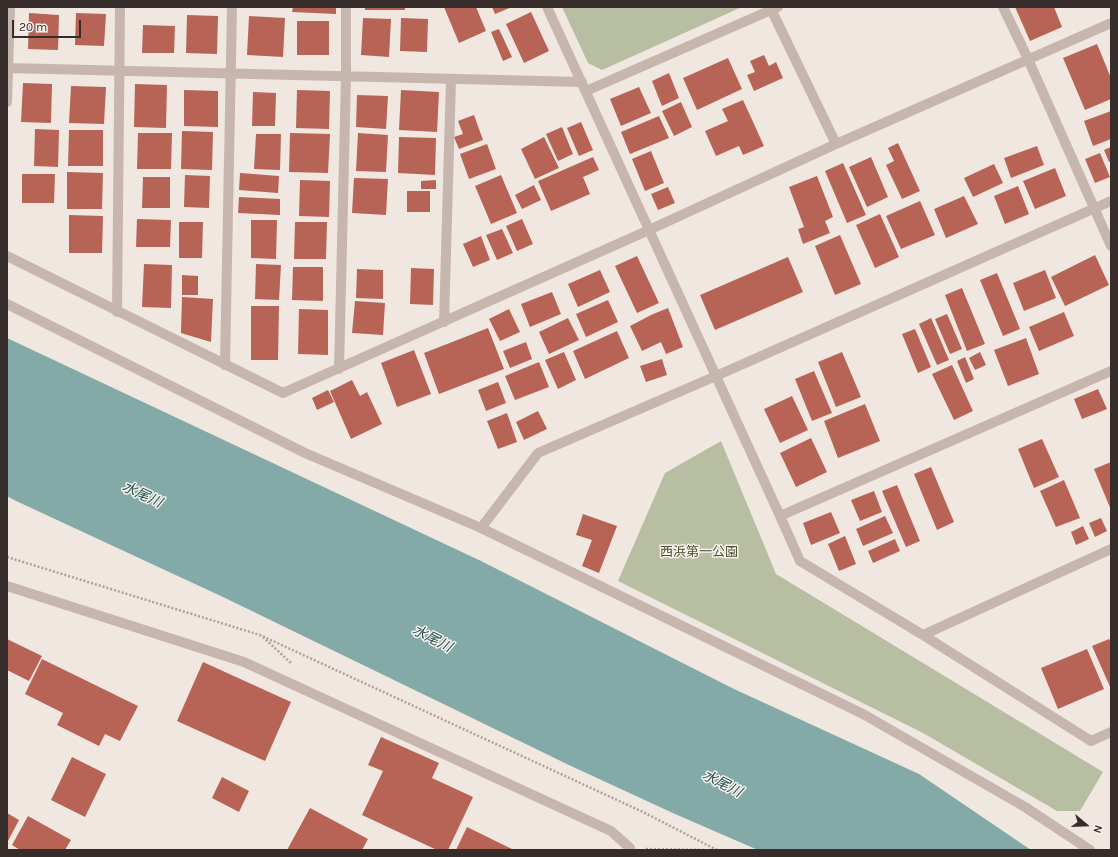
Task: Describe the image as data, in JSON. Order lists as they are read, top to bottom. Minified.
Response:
{"water":["水尾川"],"parks":["西浜第一公園"],"scale_bar":"20 m","north":"right"}
